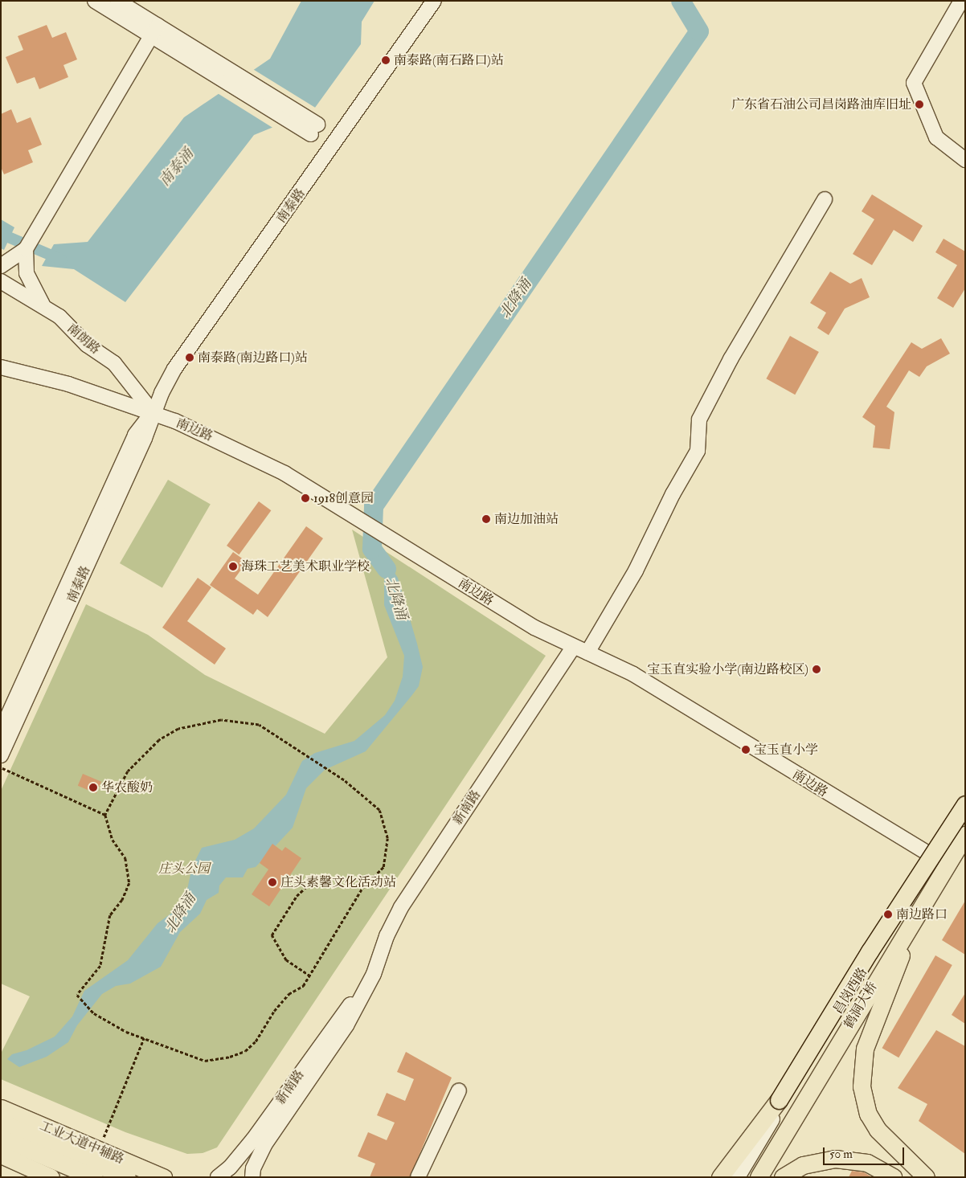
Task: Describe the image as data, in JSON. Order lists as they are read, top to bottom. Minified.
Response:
{"streets":{"main road":["鹤洞大桥","工业大道中辅路"],"street":["南泰路","南朗路","南边路","新南路","昌岗西路"]},"crossings":[["南泰路","南朗路"],["南泰路","南边路"],["南朗路","南边路"],["南边路","新南路"],["南边路","昌岗西路"],["昌岗西路","鹤洞大桥"]],"water":["南泰涌","北降涌"],"parks":["庄头公园"],"places":["南泰路(南石路口)站","广东省石油公司昌岗路油库旧址","南泰路(南边路口)站","1918创意园","南边加油站","海珠工艺美术职业学校","宝玉直实验小学(南边路校区)","宝玉直小学","华农酸奶","庄头素馨文化活动站","南边路口"],"scale_bar":"50 m"}
